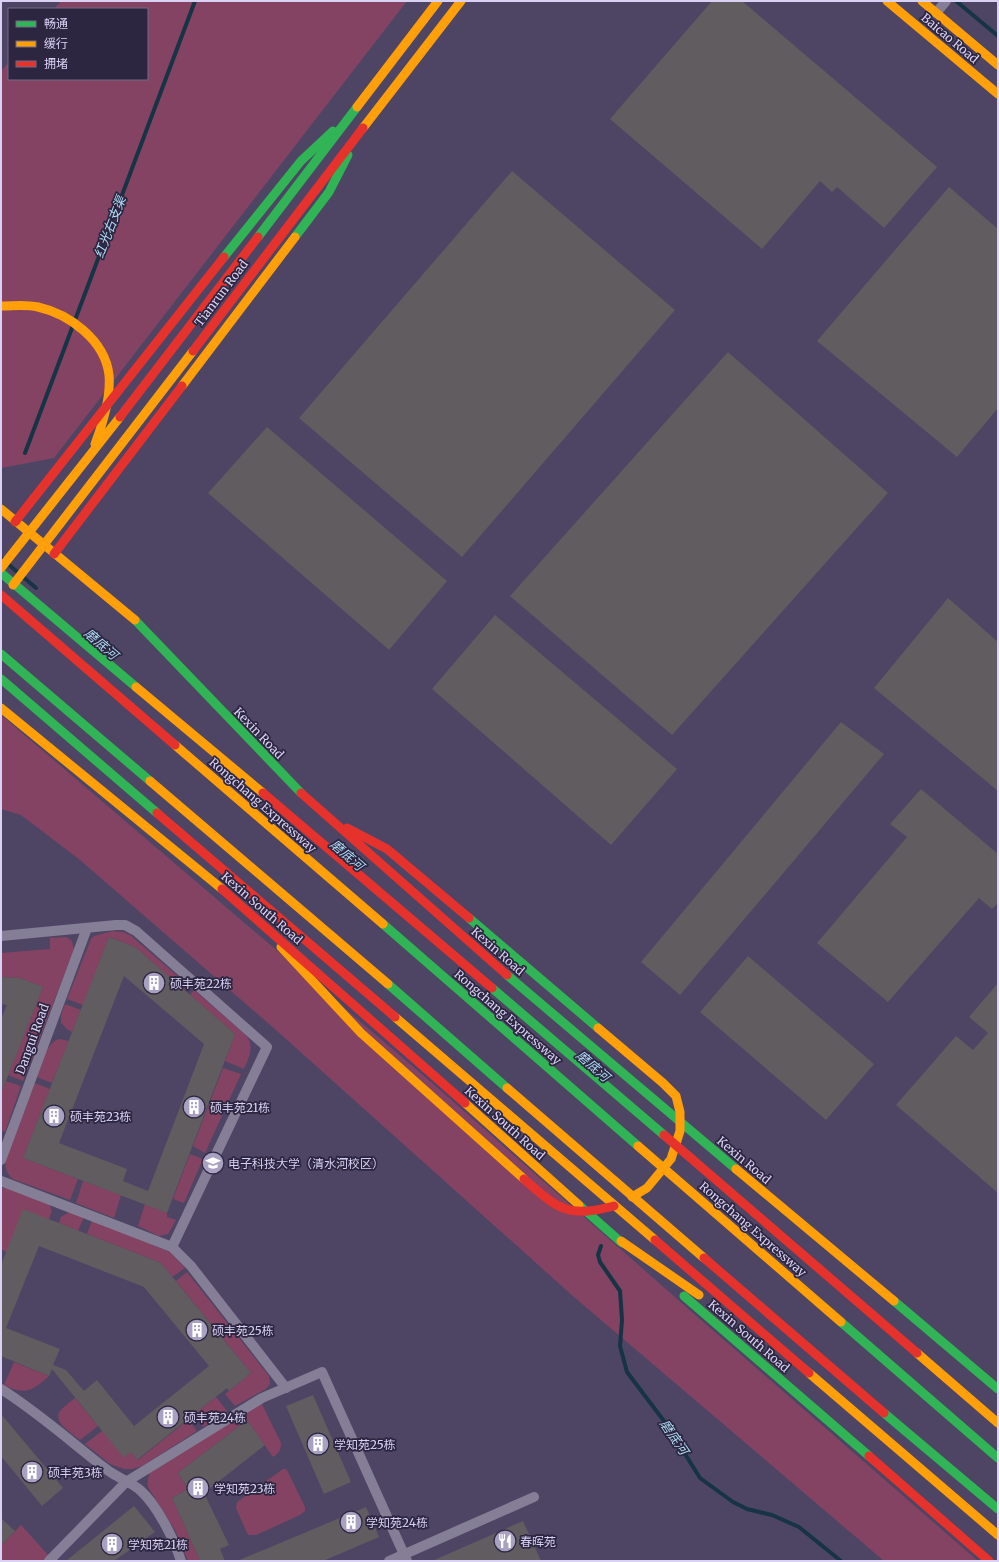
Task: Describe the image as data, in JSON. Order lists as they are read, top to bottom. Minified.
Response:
{"streets":{"main road":["Baicao Road","Tianrun Road","Kexin Road","Rongchang Expressway","Kexin South Road"],"street":["Dangui Road"]},"water":["红光右支渠","磨底河"],"places":{"building":["硕丰苑22栋","硕丰苑21栋","硕丰苑23栋","硕丰苑25栋","硕丰苑24栋","学知苑25栋","硕丰苑3栋","学知苑23栋","学知苑24栋","学知苑21栋"],"school or university":["电子科技大学（清水河校区）"],"restaurant":["春晖苑"]},"legend":["畅通","缓行","拥堵"]}
